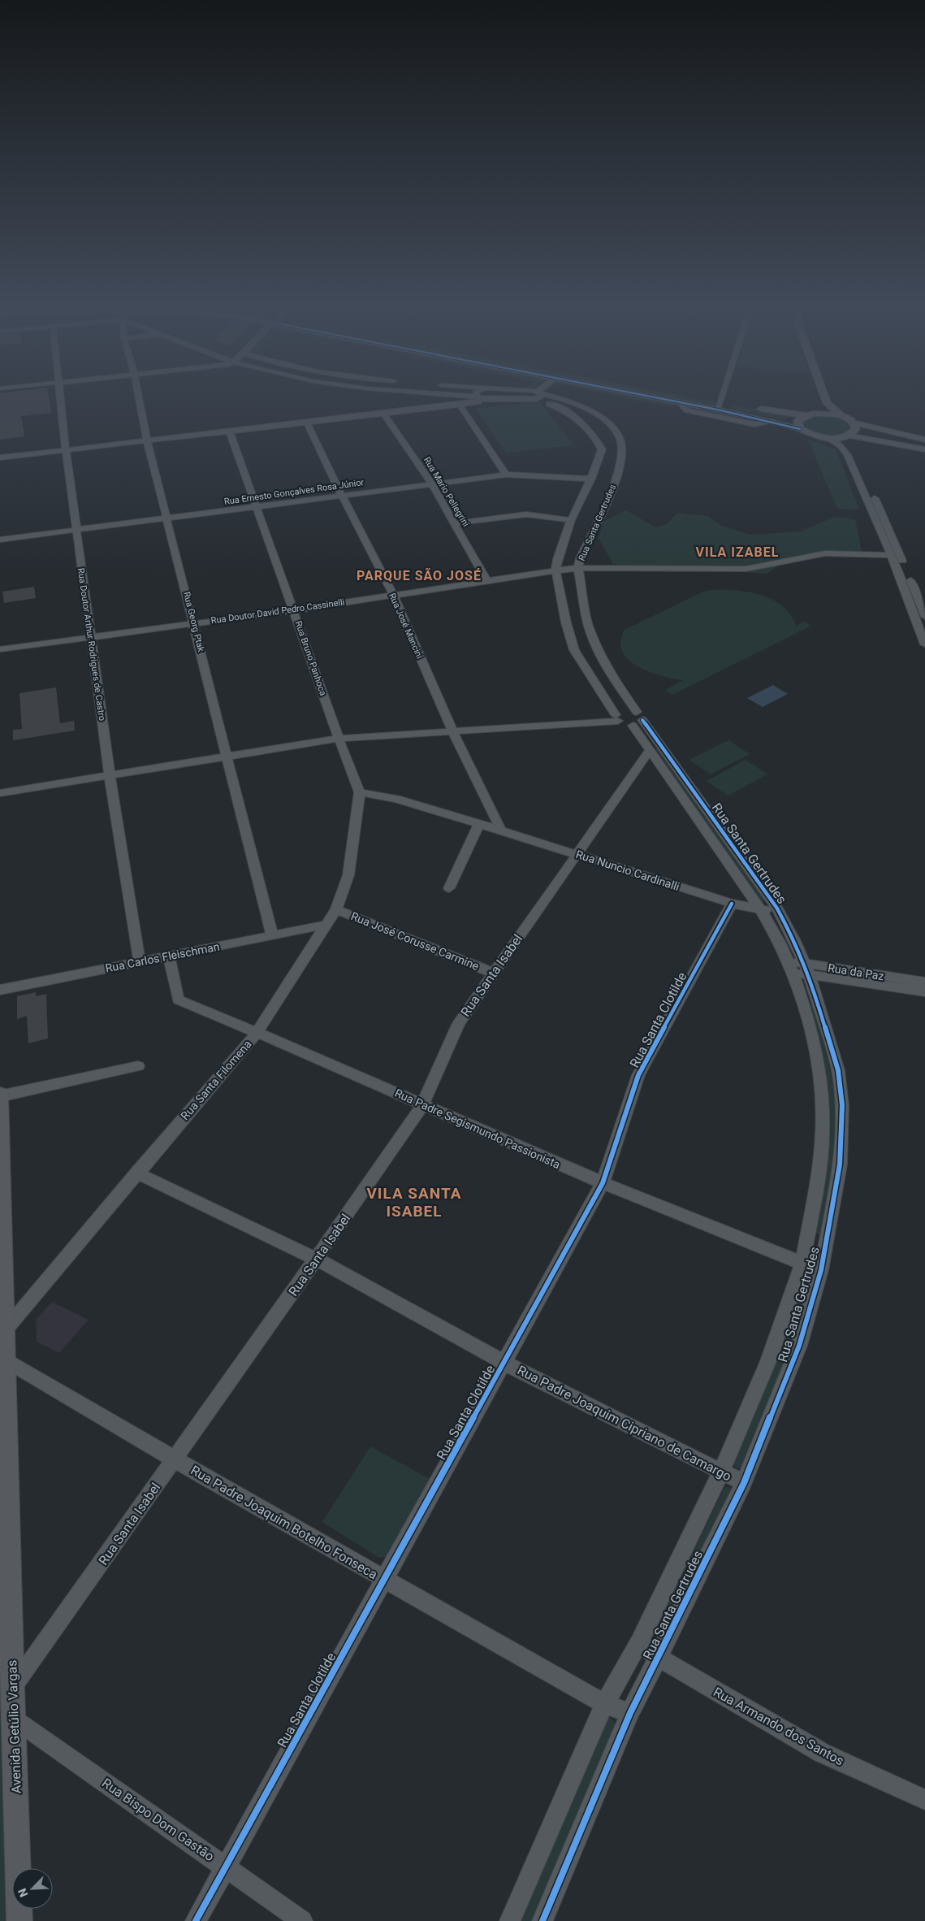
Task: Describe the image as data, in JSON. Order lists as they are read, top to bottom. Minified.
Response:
{"streets":{"main road":["Avenida Getúlio Vargas"],"street":["Rua Ernesto Gonçalves Rosa Júnior","Rua Mario Pellegrini","Rua Santa Gertrudes","Rua Doutor David Pedro Cassinelli","Rua Georg Ptak","Rua José Mancini","Rua Doutor Arthur Rodrigues de Castro","Rua Bruno Panhoca","Rua Nuncio Cardinalli","Rua José Corusse Carmine","Rua Carlos Fleischman","Rua da Paz","Rua Santa Isabel","Rua Santa Clotilde","Rua Santa Filomena","Rua Padre Segismundo Passionista","Rua Padre Joaquim Cipriano de Camargo","Rua Padre Joaquim Botelho Fonseca","Rua Armando dos Santos","Rua Bispo Dom Gastão"]},"crossings":[["Rua Ernesto Gonçalves Rosa Júnior","Rua Mario Pellegrini"],["Rua Ernesto Gonçalves Rosa Júnior","Rua Georg Ptak"],["Rua Ernesto Gonçalves Rosa Júnior","Rua José Mancini"],["Rua Ernesto Gonçalves Rosa Júnior","Rua Doutor Arthur Rodrigues de Castro"],["Rua Ernesto Gonçalves Rosa Júnior","Rua Bruno Panhoca"],["Rua Mario Pellegrini","Rua Doutor David Pedro Cassinelli"],["Rua Santa Gertrudes","Rua Doutor David Pedro Cassinelli"],["Rua Santa Gertrudes","Rua Nuncio Cardinalli"],["Rua Santa Gertrudes","Rua da Paz"],["Rua Santa Gertrudes","Rua Santa Isabel"],["Rua Santa Gertrudes","Rua Padre Segismundo Passionista"],["Rua Santa Gertrudes","Rua Padre Joaquim Cipriano de Camargo"],["Rua Santa Gertrudes","Rua Padre Joaquim Botelho Fonseca"],["Rua Santa Gertrudes","Rua Armando dos Santos"],["Rua Doutor David Pedro Cassinelli","Rua Georg Ptak"],["Rua Doutor David Pedro Cassinelli","Rua José Mancini"],["Rua Doutor David Pedro Cassinelli","Rua Doutor Arthur Rodrigues de Castro"],["Rua Doutor David Pedro Cassinelli","Rua Bruno Panhoca"],["Rua Georg Ptak","Rua Carlos Fleischman"],["Rua José Mancini","Rua Nuncio Cardinalli"],["Rua Doutor Arthur Rodrigues de Castro","Rua Carlos Fleischman"],["Rua Bruno Panhoca","Rua Nuncio Cardinalli"],["Rua Bruno Panhoca","Rua Santa Filomena"],["Rua Nuncio Cardinalli","Rua Santa Isabel"],["Rua Nuncio Cardinalli","Rua Santa Clotilde"],["Rua Nuncio Cardinalli","Rua Santa Filomena"],["Rua José Corusse Carmine","Rua Santa Isabel"],["Rua José Corusse Carmine","Rua Santa Filomena"],["Rua Carlos Fleischman","Rua Santa Filomena"],["Rua Carlos Fleischman","Rua Padre Segismundo Passionista"],["Rua Santa Isabel","Rua Padre Segismundo Passionista"],["Rua Santa Isabel","Rua Padre Joaquim Cipriano de Camargo"],["Rua Santa Isabel","Rua Padre Joaquim Botelho Fonseca"],["Rua Santa Isabel","Avenida Getúlio Vargas"],["Rua Santa Clotilde","Rua Padre Segismundo Passionista"],["Rua Santa Clotilde","Rua Padre Joaquim Cipriano de Camargo"],["Rua Santa Clotilde","Rua Padre Joaquim Botelho Fonseca"],["Rua Santa Clotilde","Rua Bispo Dom Gastão"],["Rua Santa Filomena","Rua Padre Segismundo Passionista"],["Rua Santa Filomena","Rua Padre Joaquim Cipriano de Camargo"],["Rua Santa Filomena","Avenida Getúlio Vargas"],["Rua Padre Joaquim Botelho Fonseca","Avenida Getúlio Vargas"],["Avenida Getúlio Vargas","Rua Bispo Dom Gastão"]],"districts":["VILA IZABEL","PARQUE SÃO JOSÉ","VILA SANTA ISABEL"],"north":"bottom left"}
